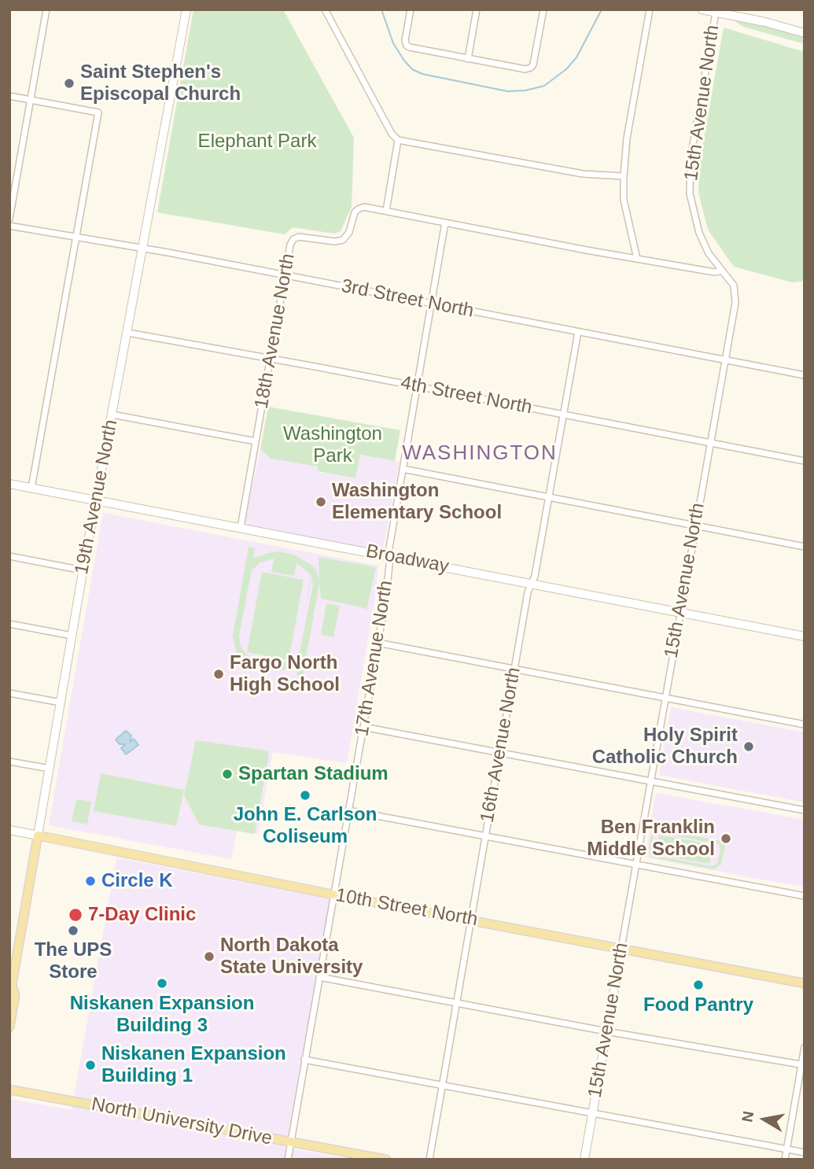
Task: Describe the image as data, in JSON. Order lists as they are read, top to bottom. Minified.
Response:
{"streets":{"main road":["19th Avenue North","10th Street North","North University Drive"],"street":["15th Avenue North","3rd Street North","18th Avenue North","4th Street North","Broadway","17th Avenue North","16th Avenue North"]},"crossings":[["15th Avenue North","3rd Street North"],["15th Avenue North","4th Street North"],["15th Avenue North","Broadway"],["15th Avenue North","10th Street North"],["3rd Street North","18th Avenue North"],["3rd Street North","19th Avenue North"],["3rd Street North","17th Avenue North"],["3rd Street North","16th Avenue North"],["18th Avenue North","4th Street North"],["18th Avenue North","Broadway"],["4th Street North","19th Avenue North"],["4th Street North","17th Avenue North"],["4th Street North","16th Avenue North"],["19th Avenue North","Broadway"],["19th Avenue North","10th Street North"],["Broadway","17th Avenue North"],["Broadway","16th Avenue North"],["17th Avenue North","10th Street North"],["17th Avenue North","North University Drive"],["16th Avenue North","10th Street North"]],"districts":["WASHINGTON"],"parks":["Elephant Park","Washington Park"],"places":["Saint Stephen's Episcopal Church","Washington Elementary School","Fargo North High School","Holy Spirit Catholic Church","Spartan Stadium","John E. Carlson Coliseum","Ben Franklin Middle School","Circle K","7-Day Clinic","The UPS Store","North Dakota State University","Niskanen Expansion Building 3","Food Pantry","Niskanen Expansion Building 1"],"north":"left"}
